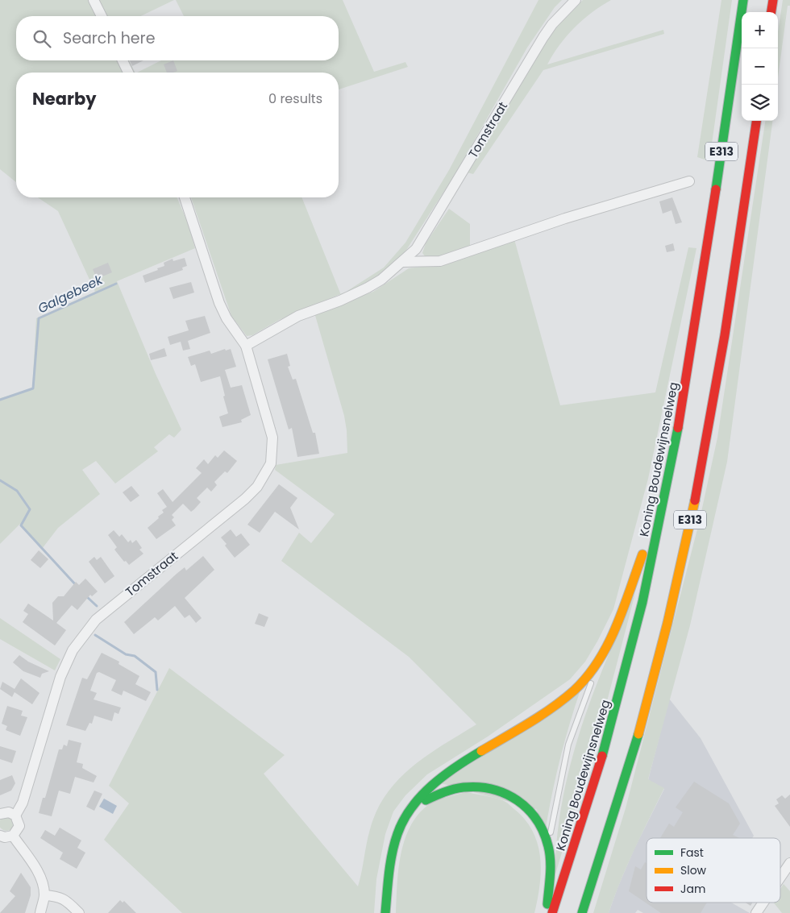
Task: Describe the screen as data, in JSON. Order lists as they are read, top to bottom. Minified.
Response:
{"streets":{"highway":["E313","Koning Boudewijnsnelweg"],"street":["Tomstraat"]},"water":["Galgebeek"],"legend":["Fast","Slow","Jam"],"page":{"map_buttons":["+","−"],"search":"Search here","heading":["Nearby","0 results"]}}
